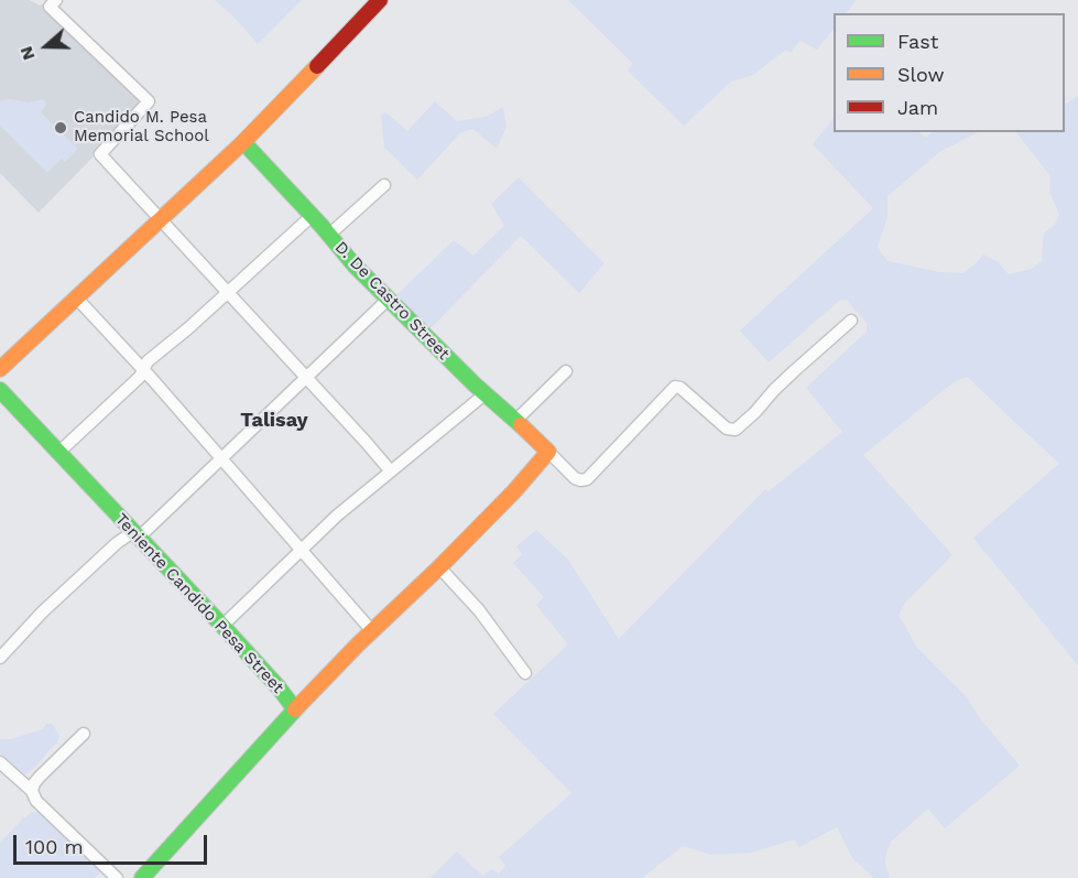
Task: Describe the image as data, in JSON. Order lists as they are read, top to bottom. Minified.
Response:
{"streets":{"street":["D. De Castro Street","Teniente Candido Pesa Street"]},"districts":["Talisay"],"places":["Candido M. Pesa Memorial School"],"legend":["Fast","Slow","Jam"],"scale_bar":"100 m","north":"left"}
